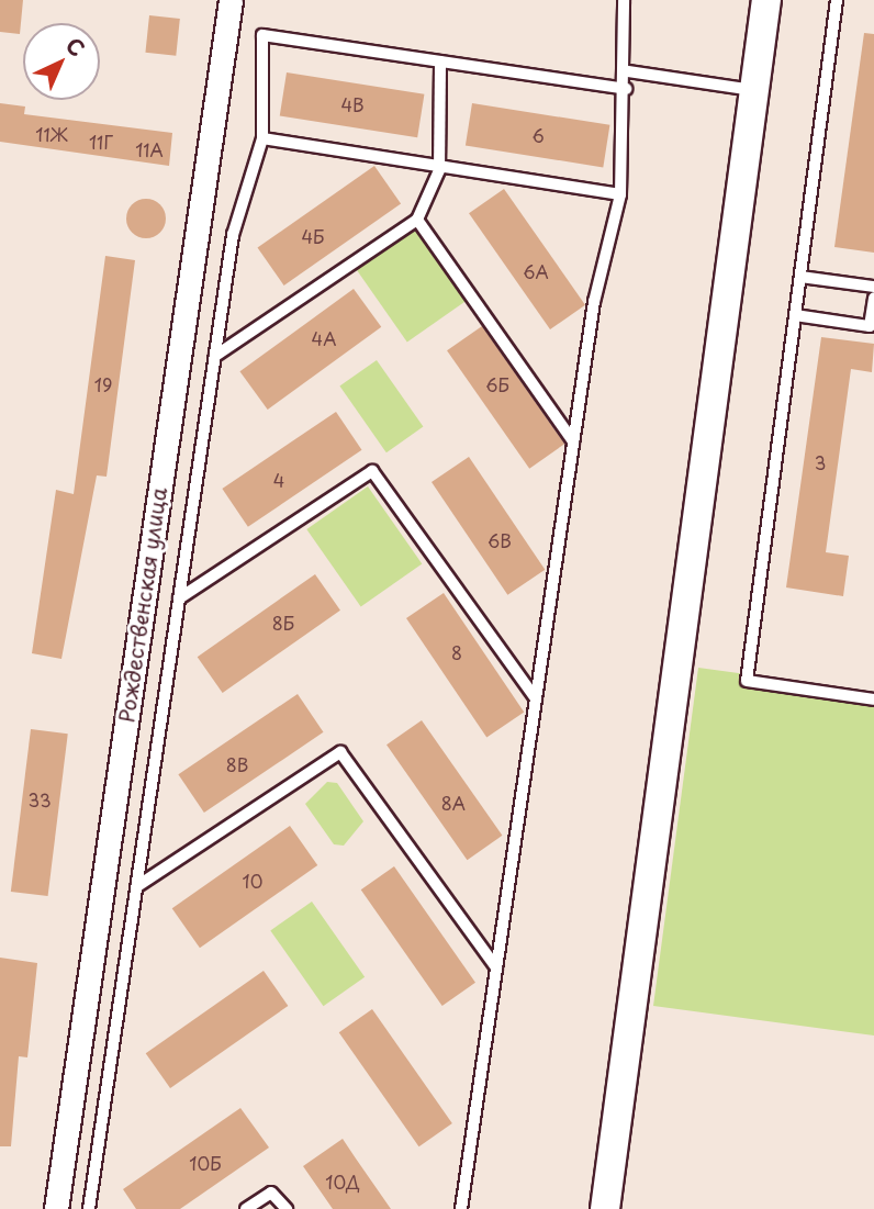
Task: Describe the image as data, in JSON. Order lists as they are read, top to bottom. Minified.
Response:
{"streets":{"street":["Рождественская улица"]},"house_numbers":["4В","11Ж","6","11Г","11А","4Б","6А","4А","19","6Б","3","4","6В","8Б","8","8В","33","8А","10","10Б","10Д"],"north":"top right"}
